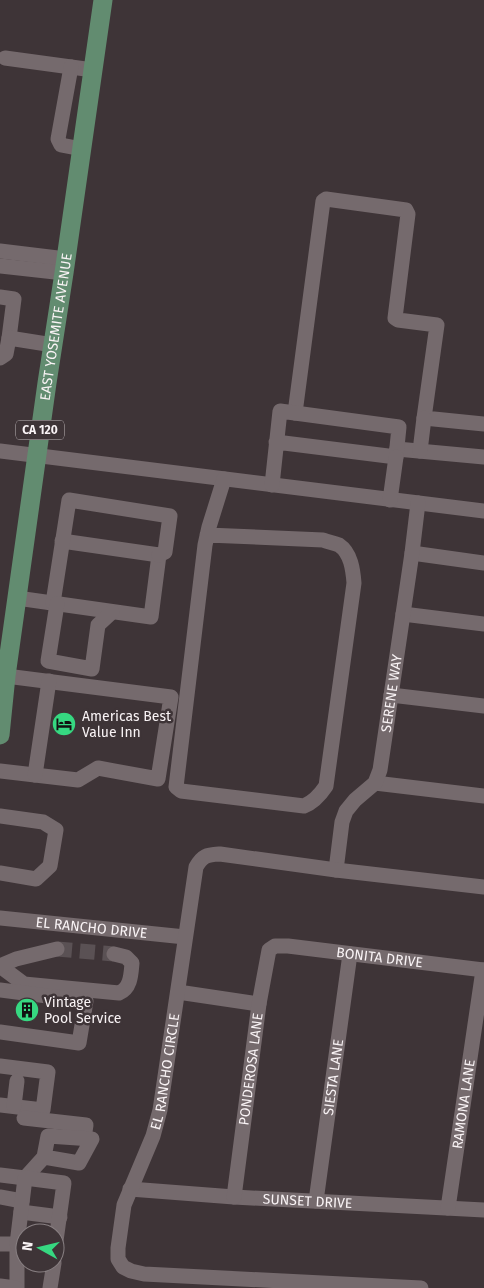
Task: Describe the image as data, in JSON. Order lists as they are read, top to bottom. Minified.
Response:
{"streets":{"main road":["EAST YOSEMITE AVENUE","CA 120"],"street":["SERENE WAY","EL RANCHO DRIVE","BONITA DRIVE","PONDEROSA LANE","EL RANCHO CIRCLE","SIESTA LANE","RAMONA LANE","SUNSET DRIVE"]},"crossings":[["EAST YOSEMITE AVENUE","CA 120"],["EL RANCHO DRIVE","EL RANCHO CIRCLE"],["BONITA DRIVE","PONDEROSA LANE"],["BONITA DRIVE","SIESTA LANE"],["BONITA DRIVE","RAMONA LANE"],["PONDEROSA LANE","SUNSET DRIVE"],["EL RANCHO CIRCLE","SUNSET DRIVE"],["SIESTA LANE","SUNSET DRIVE"],["RAMONA LANE","SUNSET DRIVE"]],"places":{"hotel":["Americas Best Value Inn"],"building":["Vintage Pool Service"]},"north":"left"}
